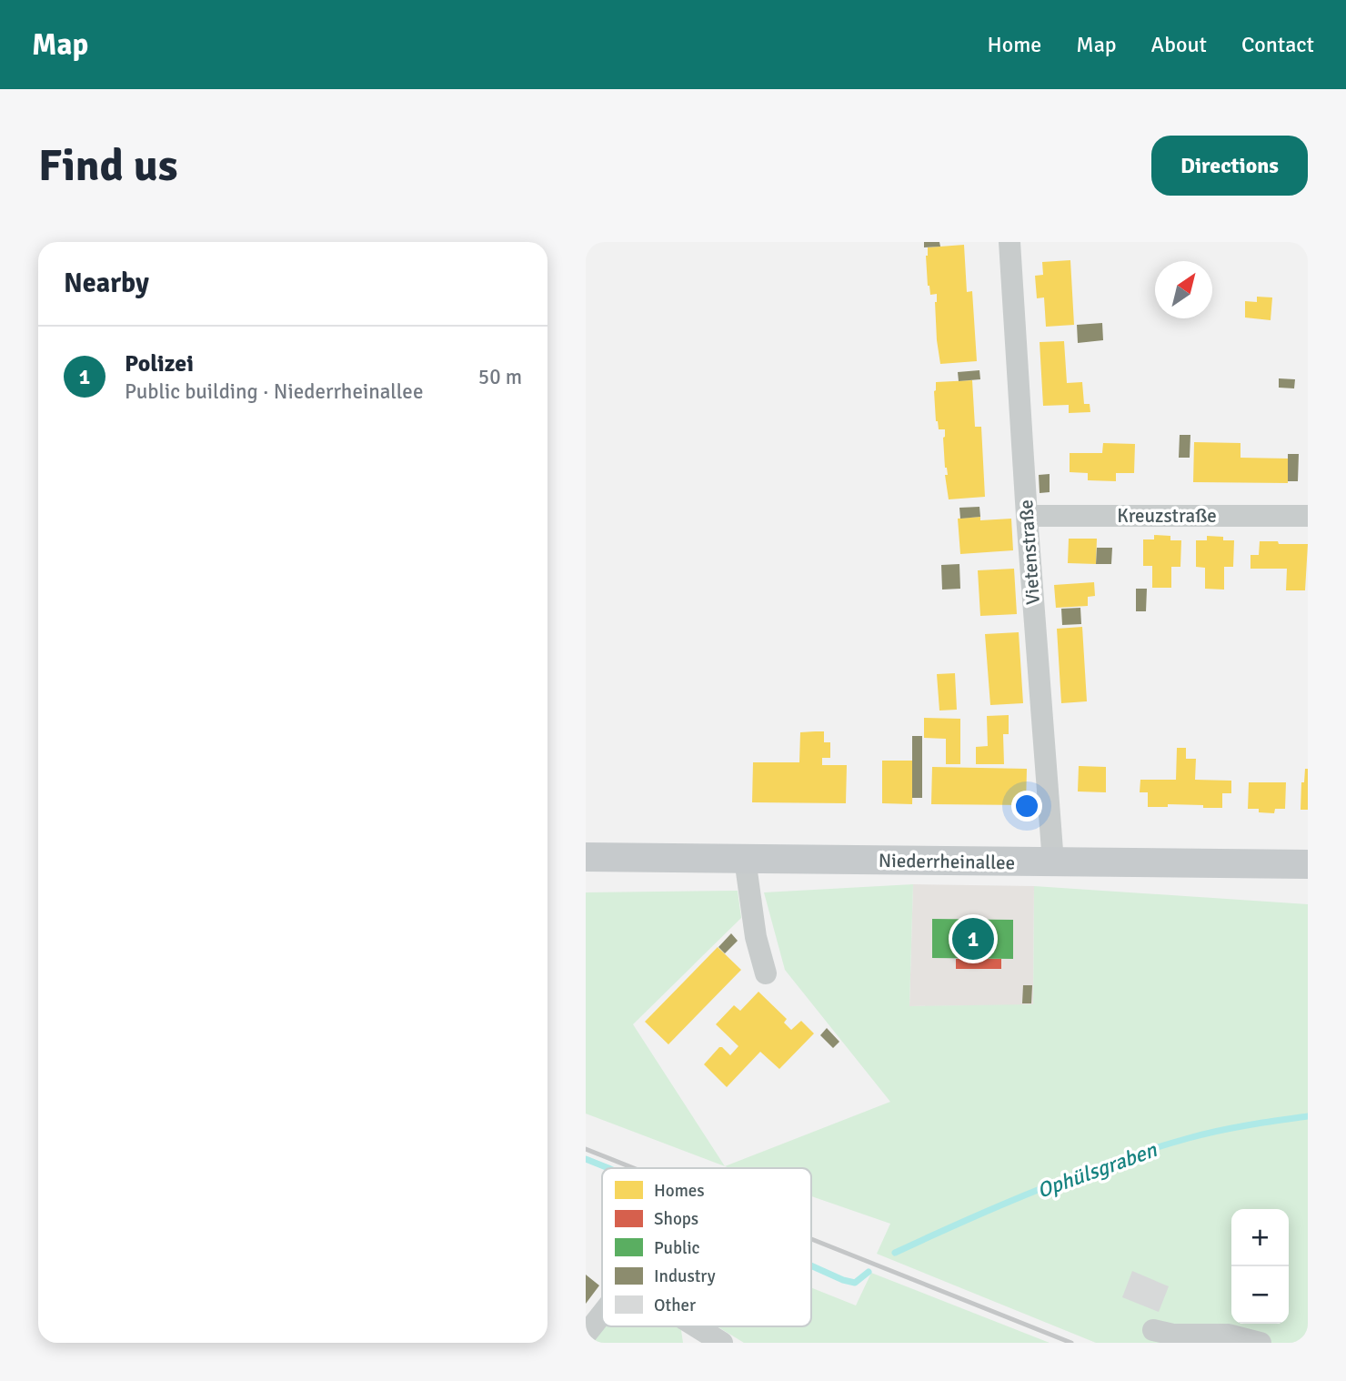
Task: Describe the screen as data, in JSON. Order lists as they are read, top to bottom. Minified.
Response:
{"streets":{"main road":["Niederrheinallee"],"street":["Kreuzstraße","Vietenstraße"]},"crossings":[["Kreuzstraße","Vietenstraße"],["Vietenstraße","Niederrheinallee"]],"water":["Ophülsgraben"],"legend":["Homes","Shops","Public","Industry","Other"],"north":"top right","page":{"header":"Map","nav":["Home","Map","About","Contact"],"buttons":"Directions","title":"Find us","heading":"Nearby","list":[{"mark":"1","name":"Polizei","note":"Public building · Niederrheinallee","value":"50 m"}],"pins":"1","map_buttons":["+","−"]}}
